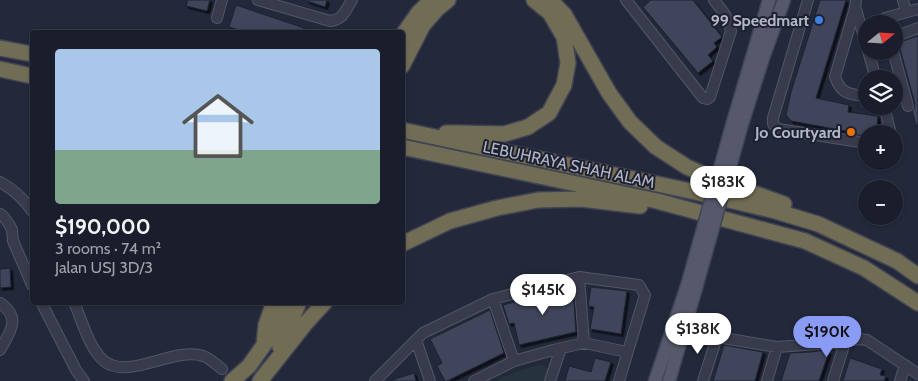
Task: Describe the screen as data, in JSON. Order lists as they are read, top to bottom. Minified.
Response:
{"streets":{"highway":["LEBUHRAYA SHAH ALAM"]},"places":["99 Speedmart","Jo Courtyard"],"north":"right","page":{"map_buttons":["+","−"],"list":[{"name":"$190,000","note":"3 rooms · 74 m² · Jalan USJ 3D/3"}],"price":["$183K","$145K","$138K","$190K"]}}
